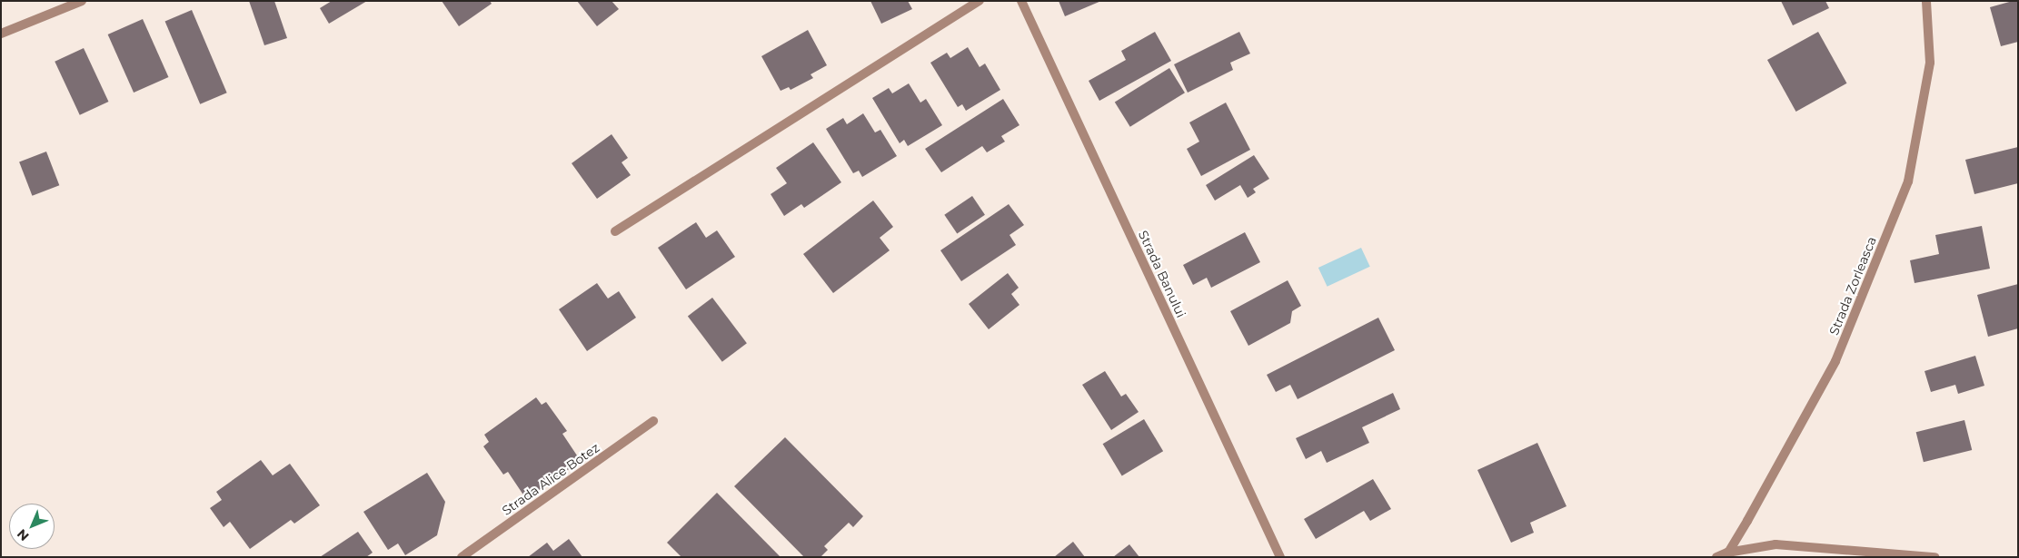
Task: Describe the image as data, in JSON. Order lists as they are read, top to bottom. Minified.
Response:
{"streets":{"street":["Strada Banului","Strada Zorleasca","Strada Alice Botez"]},"north":"bottom left"}
